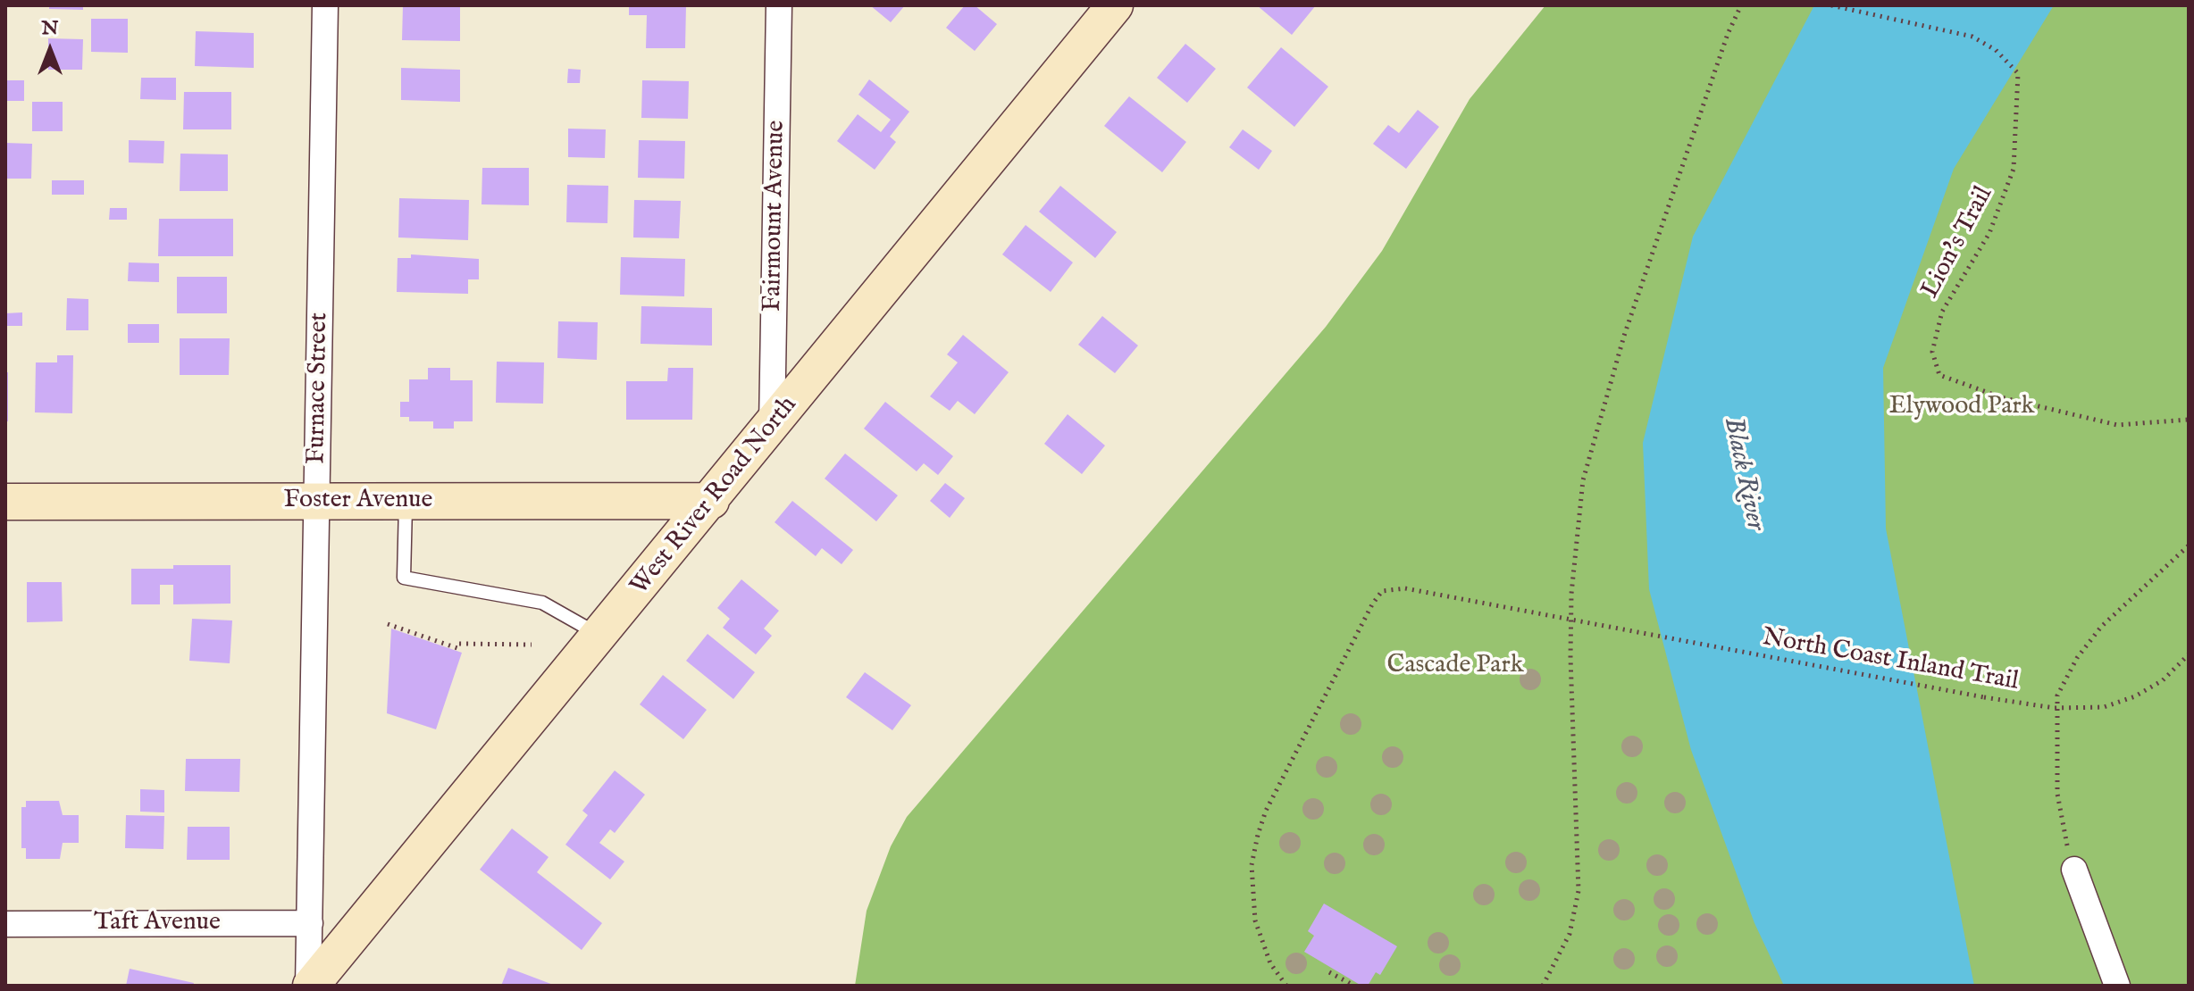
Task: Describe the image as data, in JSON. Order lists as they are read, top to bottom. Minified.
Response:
{"streets":{"street":["Fairmount Avenue","Furnace Street","West River Road North","Foster Avenue","Taft Avenue"],"path":["Lion's Trail","North Coast Inland Trail"]},"crossings":[["Fairmount Avenue","West River Road North"],["Furnace Street","West River Road North"],["Furnace Street","Foster Avenue"],["Furnace Street","Taft Avenue"],["West River Road North","Foster Avenue"]],"water":["Black River"],"parks":["Elywood Park","Cascade Park"],"north":"top"}
